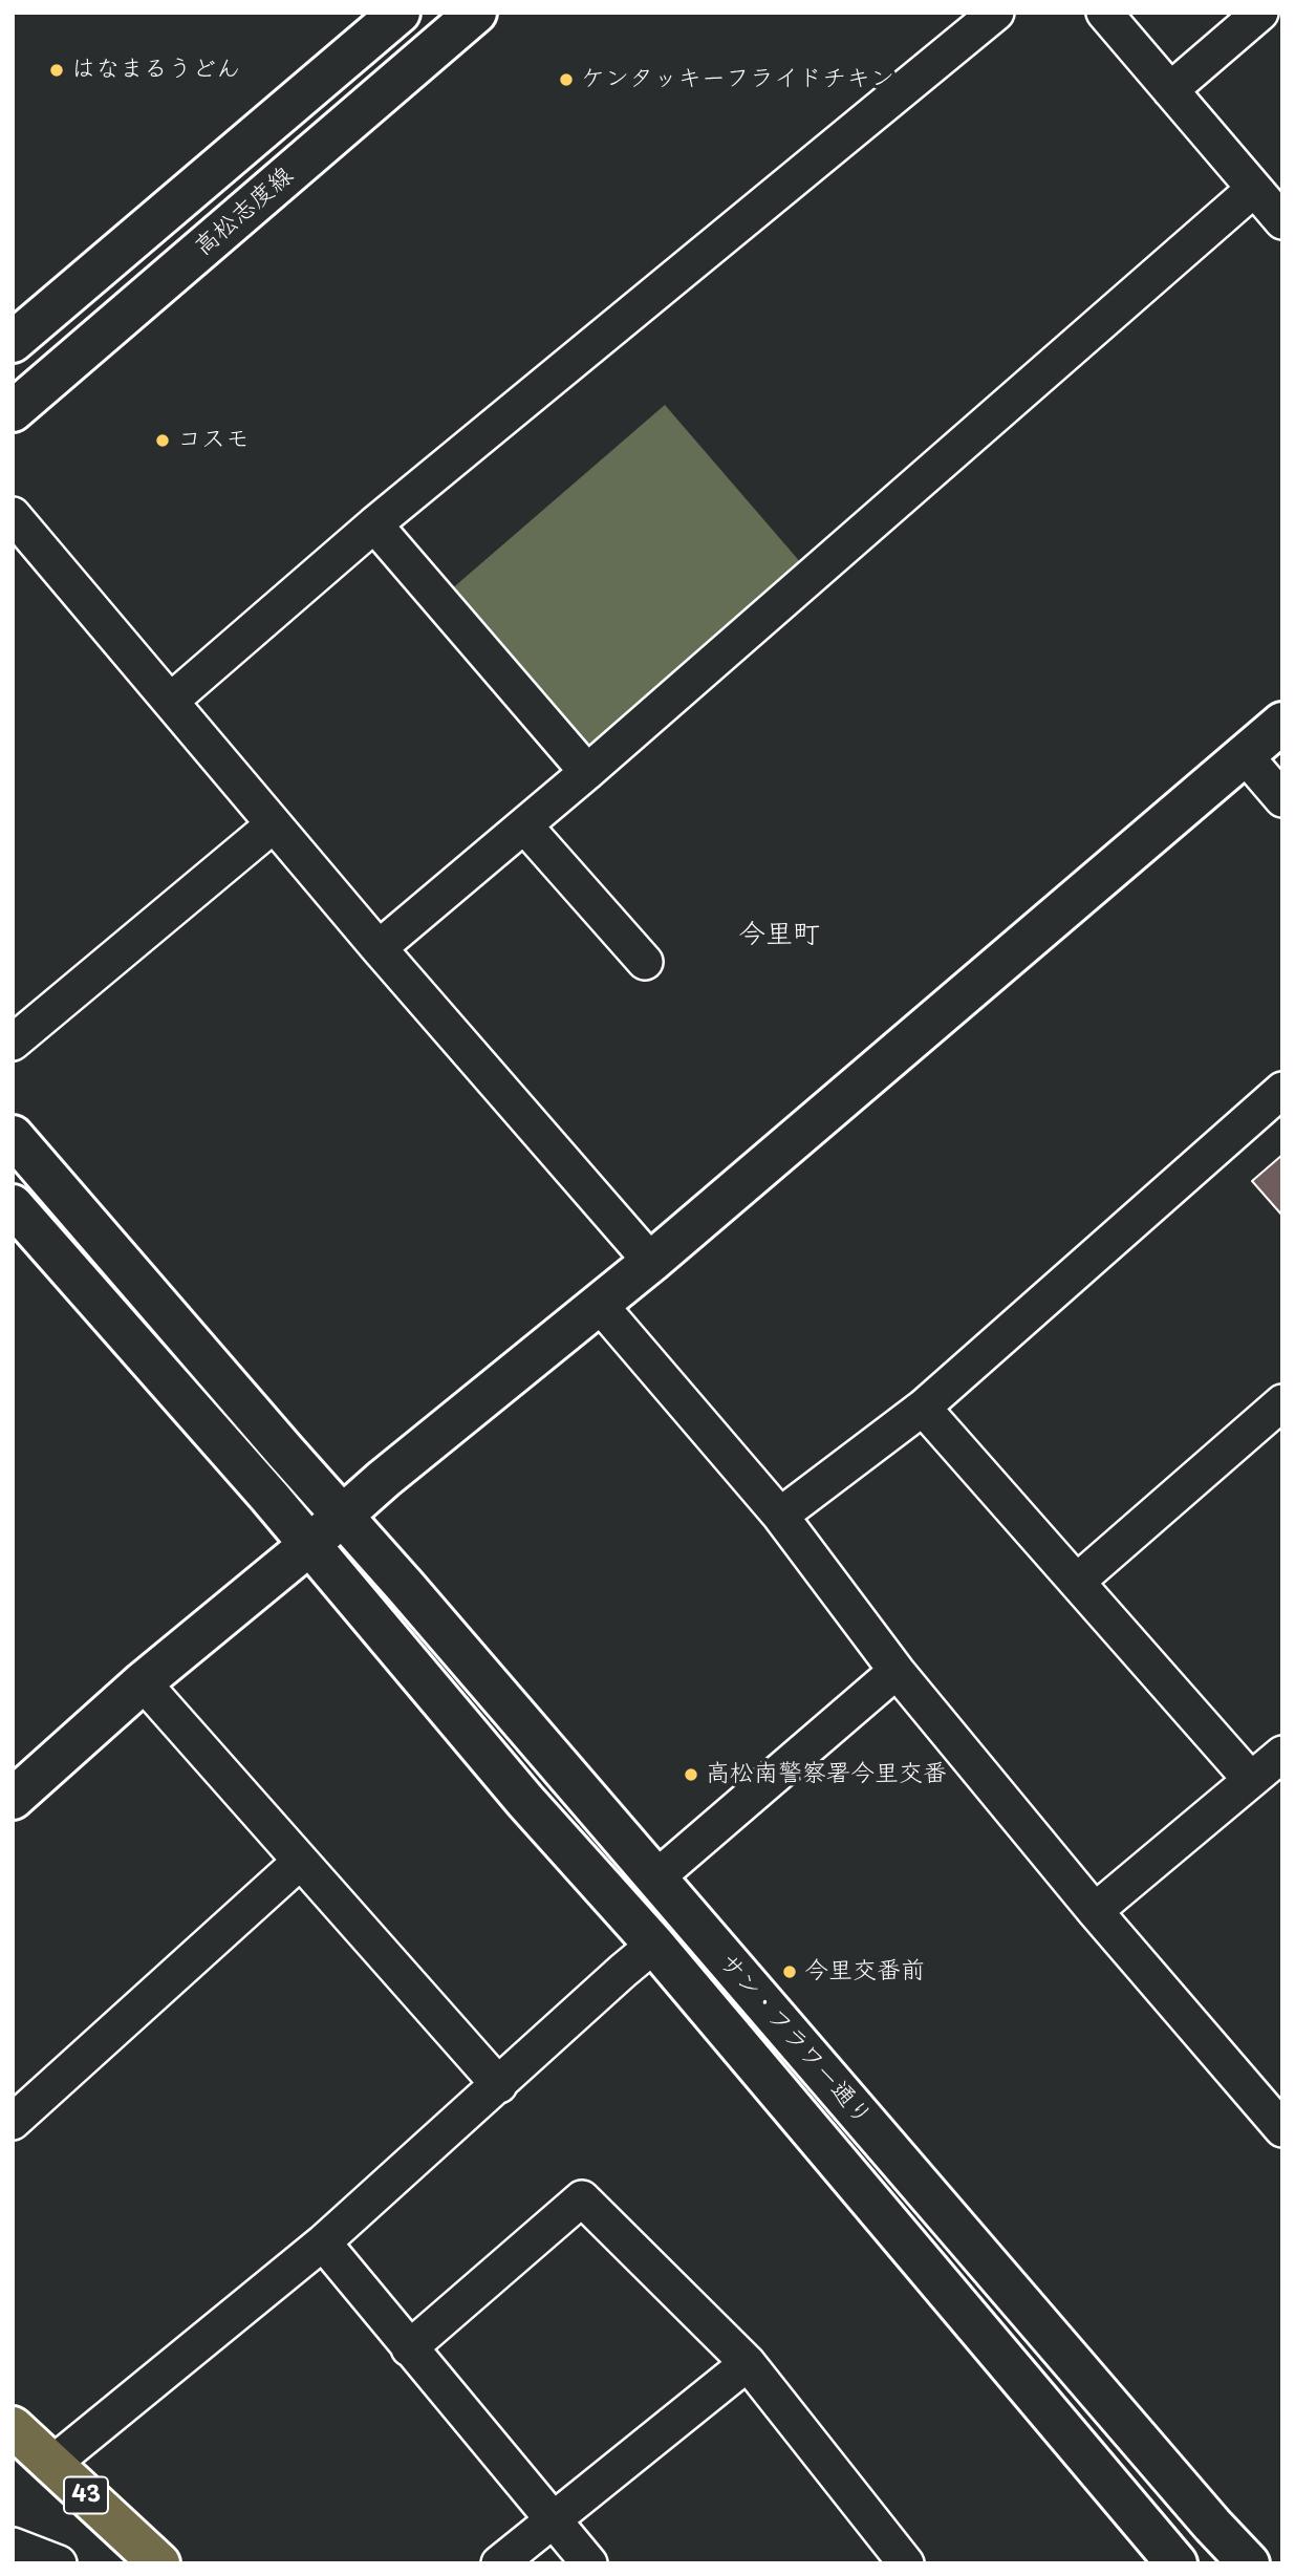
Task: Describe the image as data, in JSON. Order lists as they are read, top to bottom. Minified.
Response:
{"streets":{"main road":["43"],"street":["高松志度線","サン・フラワー通り"]},"districts":["今里町"],"places":["はなまるうどん","ケンタッキーフライドチキン","コスモ","高松南警察署今里交番","今里交番前"]}
